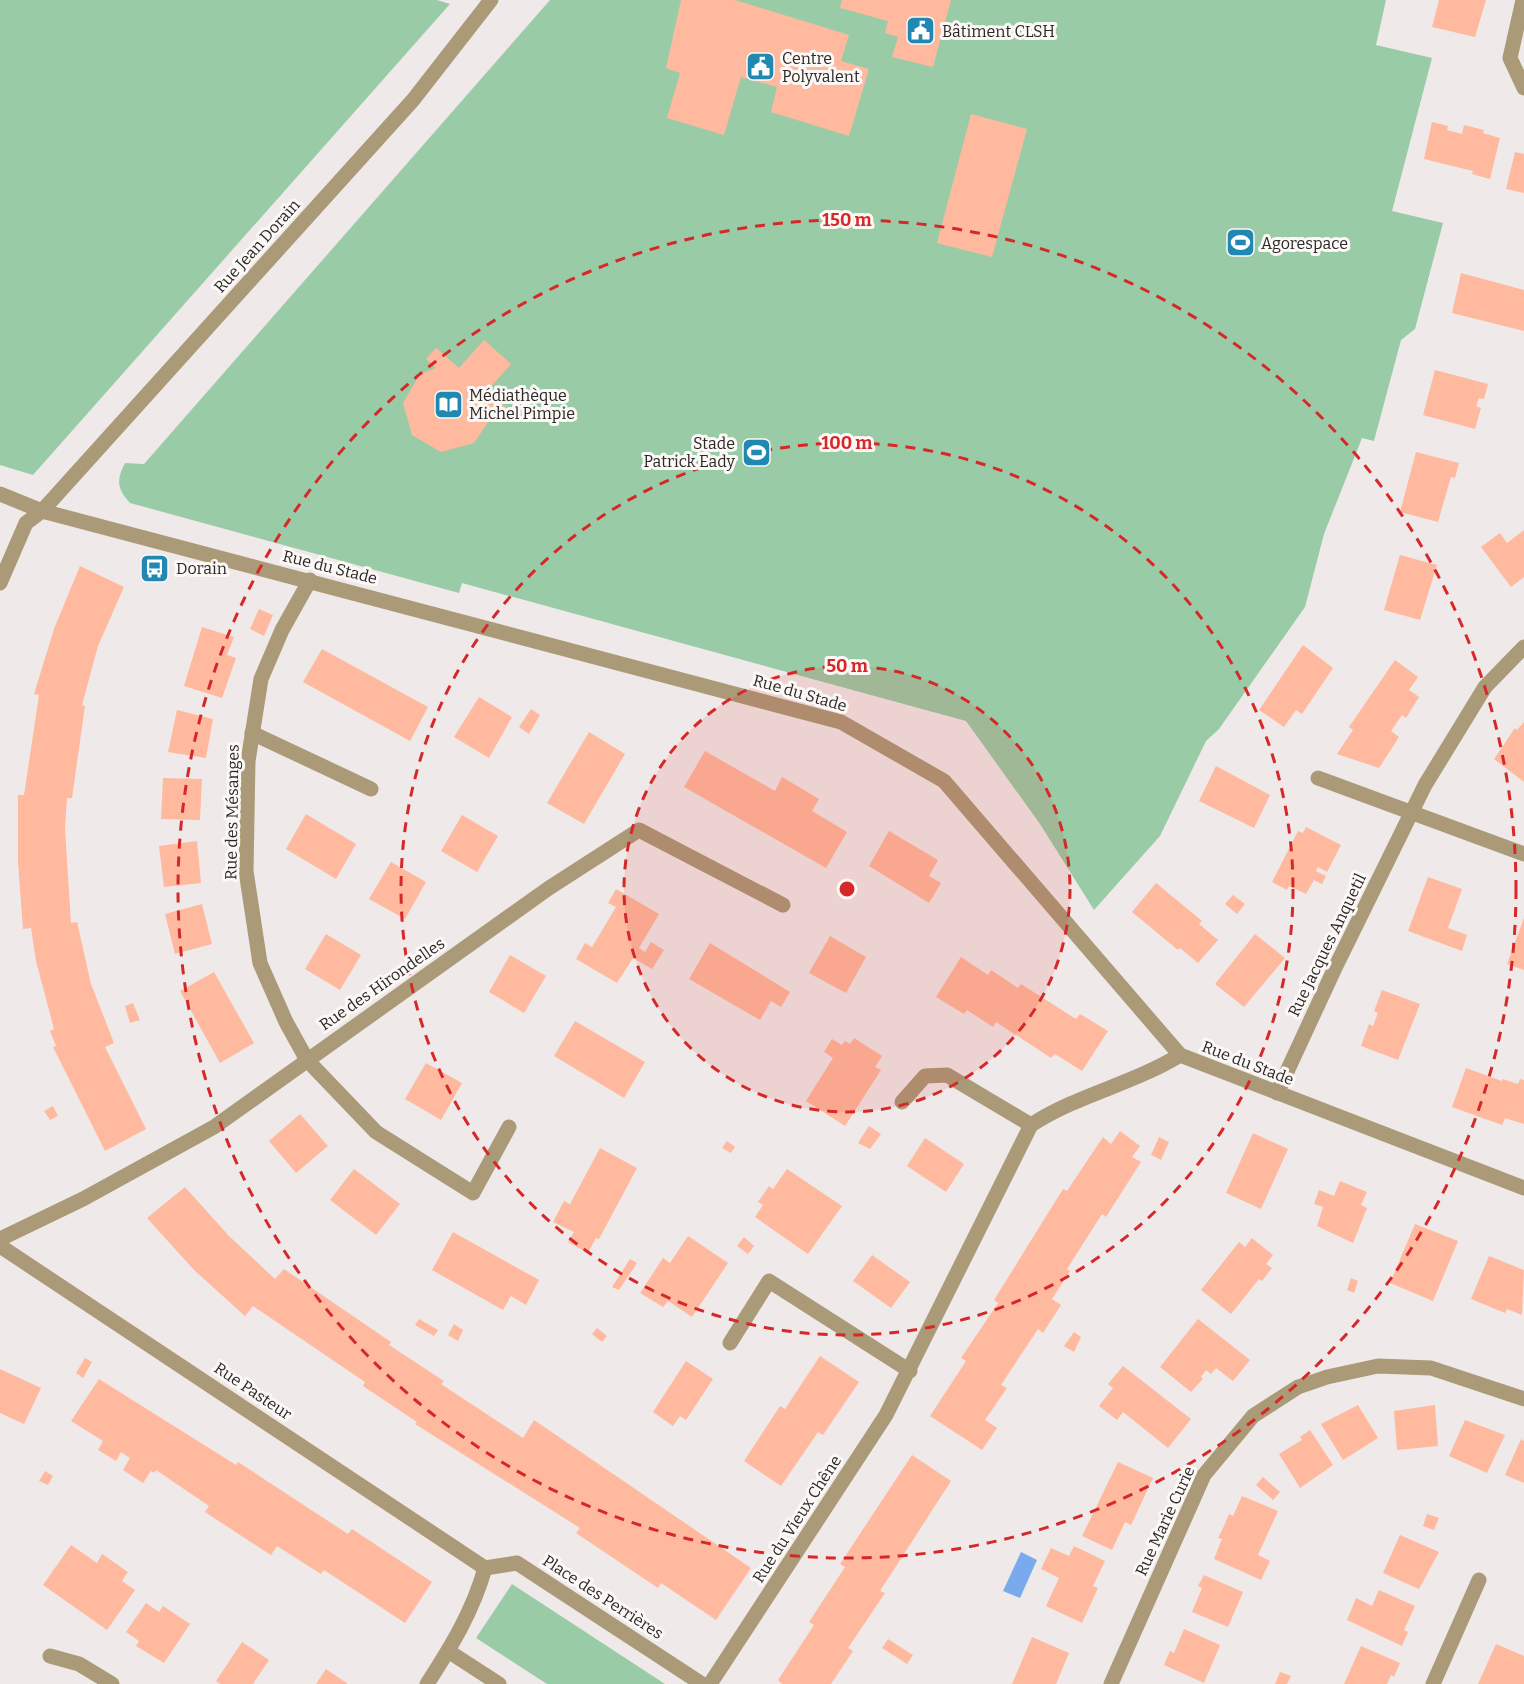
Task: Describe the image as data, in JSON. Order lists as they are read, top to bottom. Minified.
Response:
{"streets":{"street":["Rue Jean Dorain","Rue du Stade","Rue des Mésanges","Rue Jacques Anquetil","Rue des Hirondelles","Rue Pasteur","Rue du Vieux Chêne","Rue Marie Curie","Place des Perrières"]},"crossings":[["Rue Jean Dorain","Rue du Stade"],["Rue du Stade","Rue des Mésanges"],["Rue du Stade","Rue Jacques Anquetil"],["Rue des Mésanges","Rue des Hirondelles"],["Rue Pasteur","Place des Perrières"]],"places":{"public building":["Bâtiment CLSH","Centre Polyvalent"],"sports":["Agorespace","Stade Patrick Eady"],"library":["Médiathèque Michel Pimpie"],"bus stop":["Dorain"]},"rings":["150 m","100 m","50 m"]}
